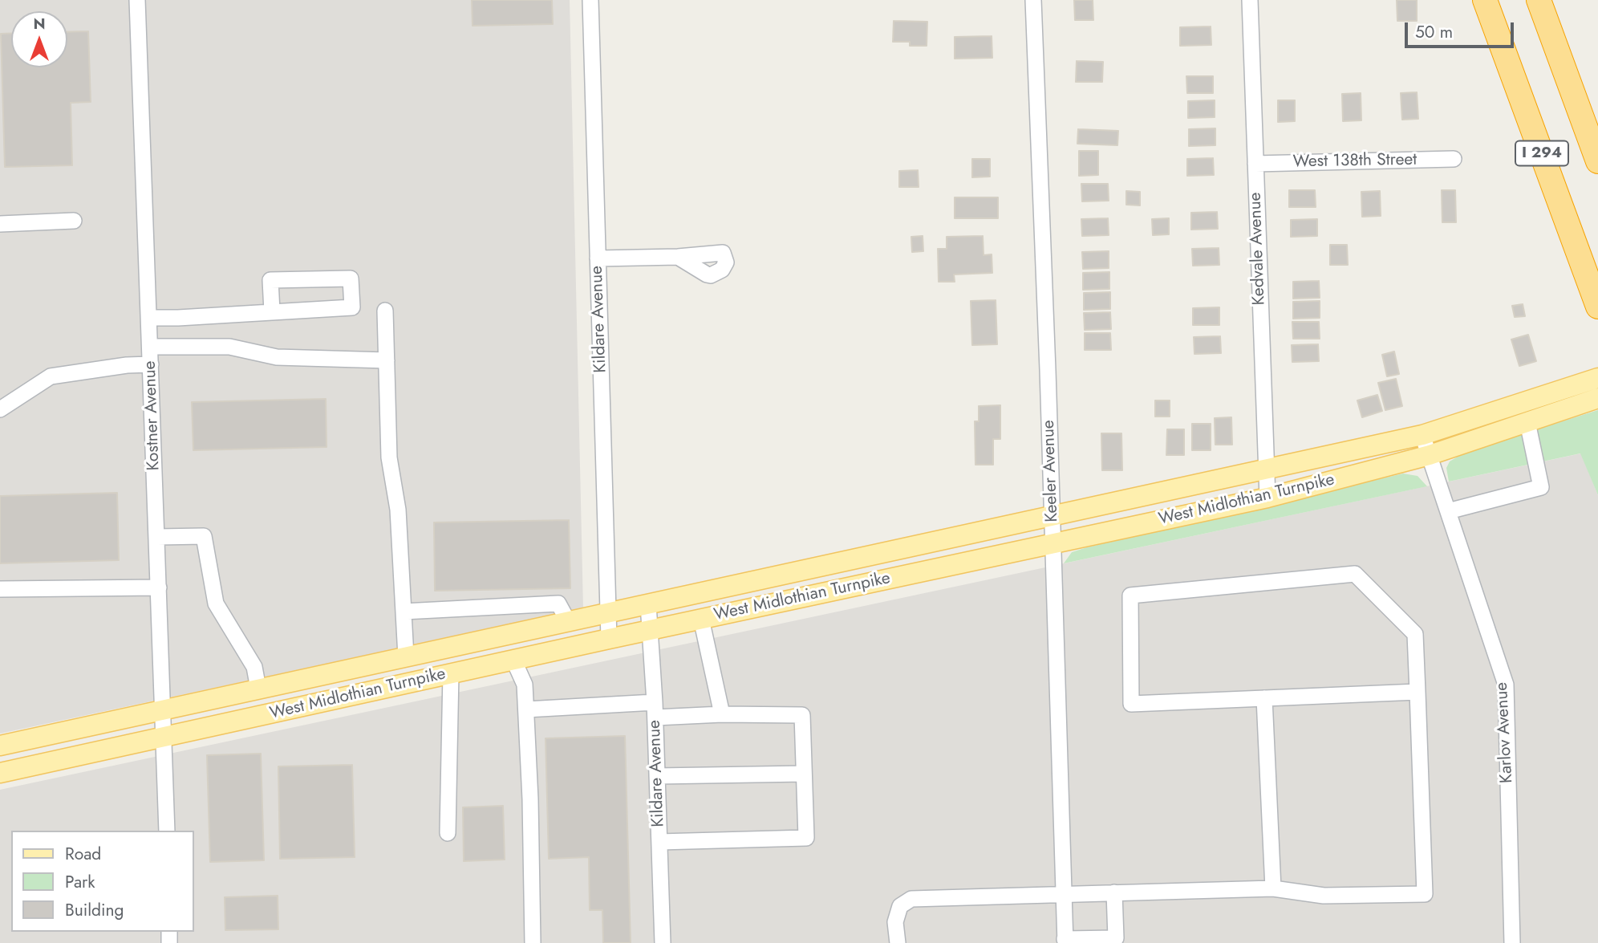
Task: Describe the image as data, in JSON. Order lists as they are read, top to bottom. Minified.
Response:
{"streets":{"highway":["I 294"],"main road":["West Midlothian Turnpike"],"street":["West 138th Street","Kedvale Avenue","Kildare Avenue","Kostner Avenue","Keeler Avenue","Karlov Avenue"]},"crossings":[["West 138th Street","Kedvale Avenue"],["Kedvale Avenue","West Midlothian Turnpike"],["Kildare Avenue","West Midlothian Turnpike"],["Kostner Avenue","West Midlothian Turnpike"],["Keeler Avenue","West Midlothian Turnpike"],["West Midlothian Turnpike","Karlov Avenue"]],"legend":["Road","Park","Building"],"scale_bar":"50 m","north":"top"}
